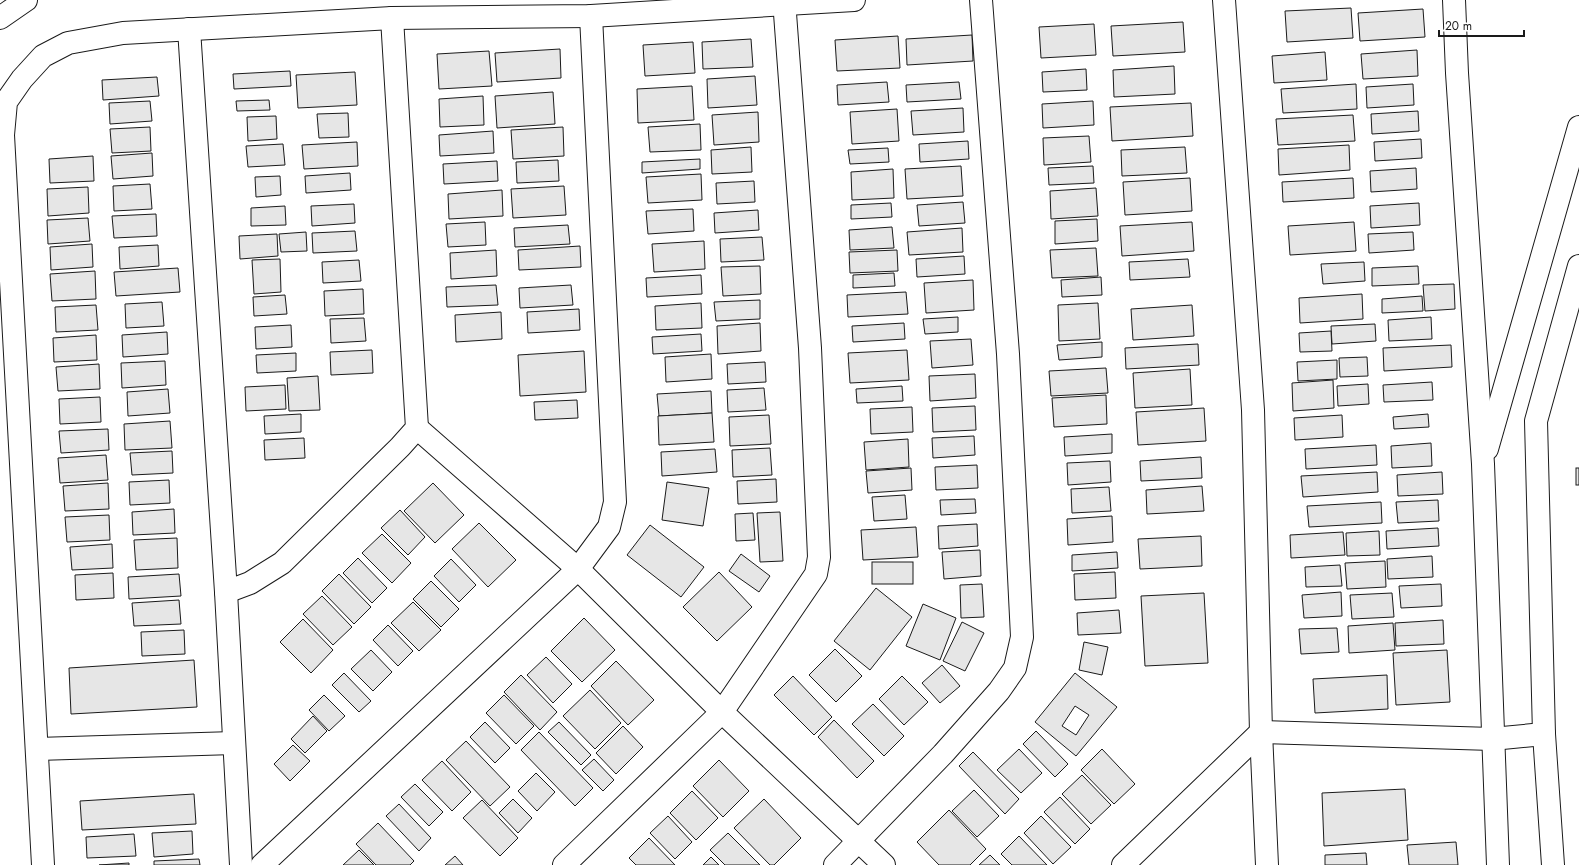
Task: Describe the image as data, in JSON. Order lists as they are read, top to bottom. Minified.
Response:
{"scale_bar":"20 m"}
